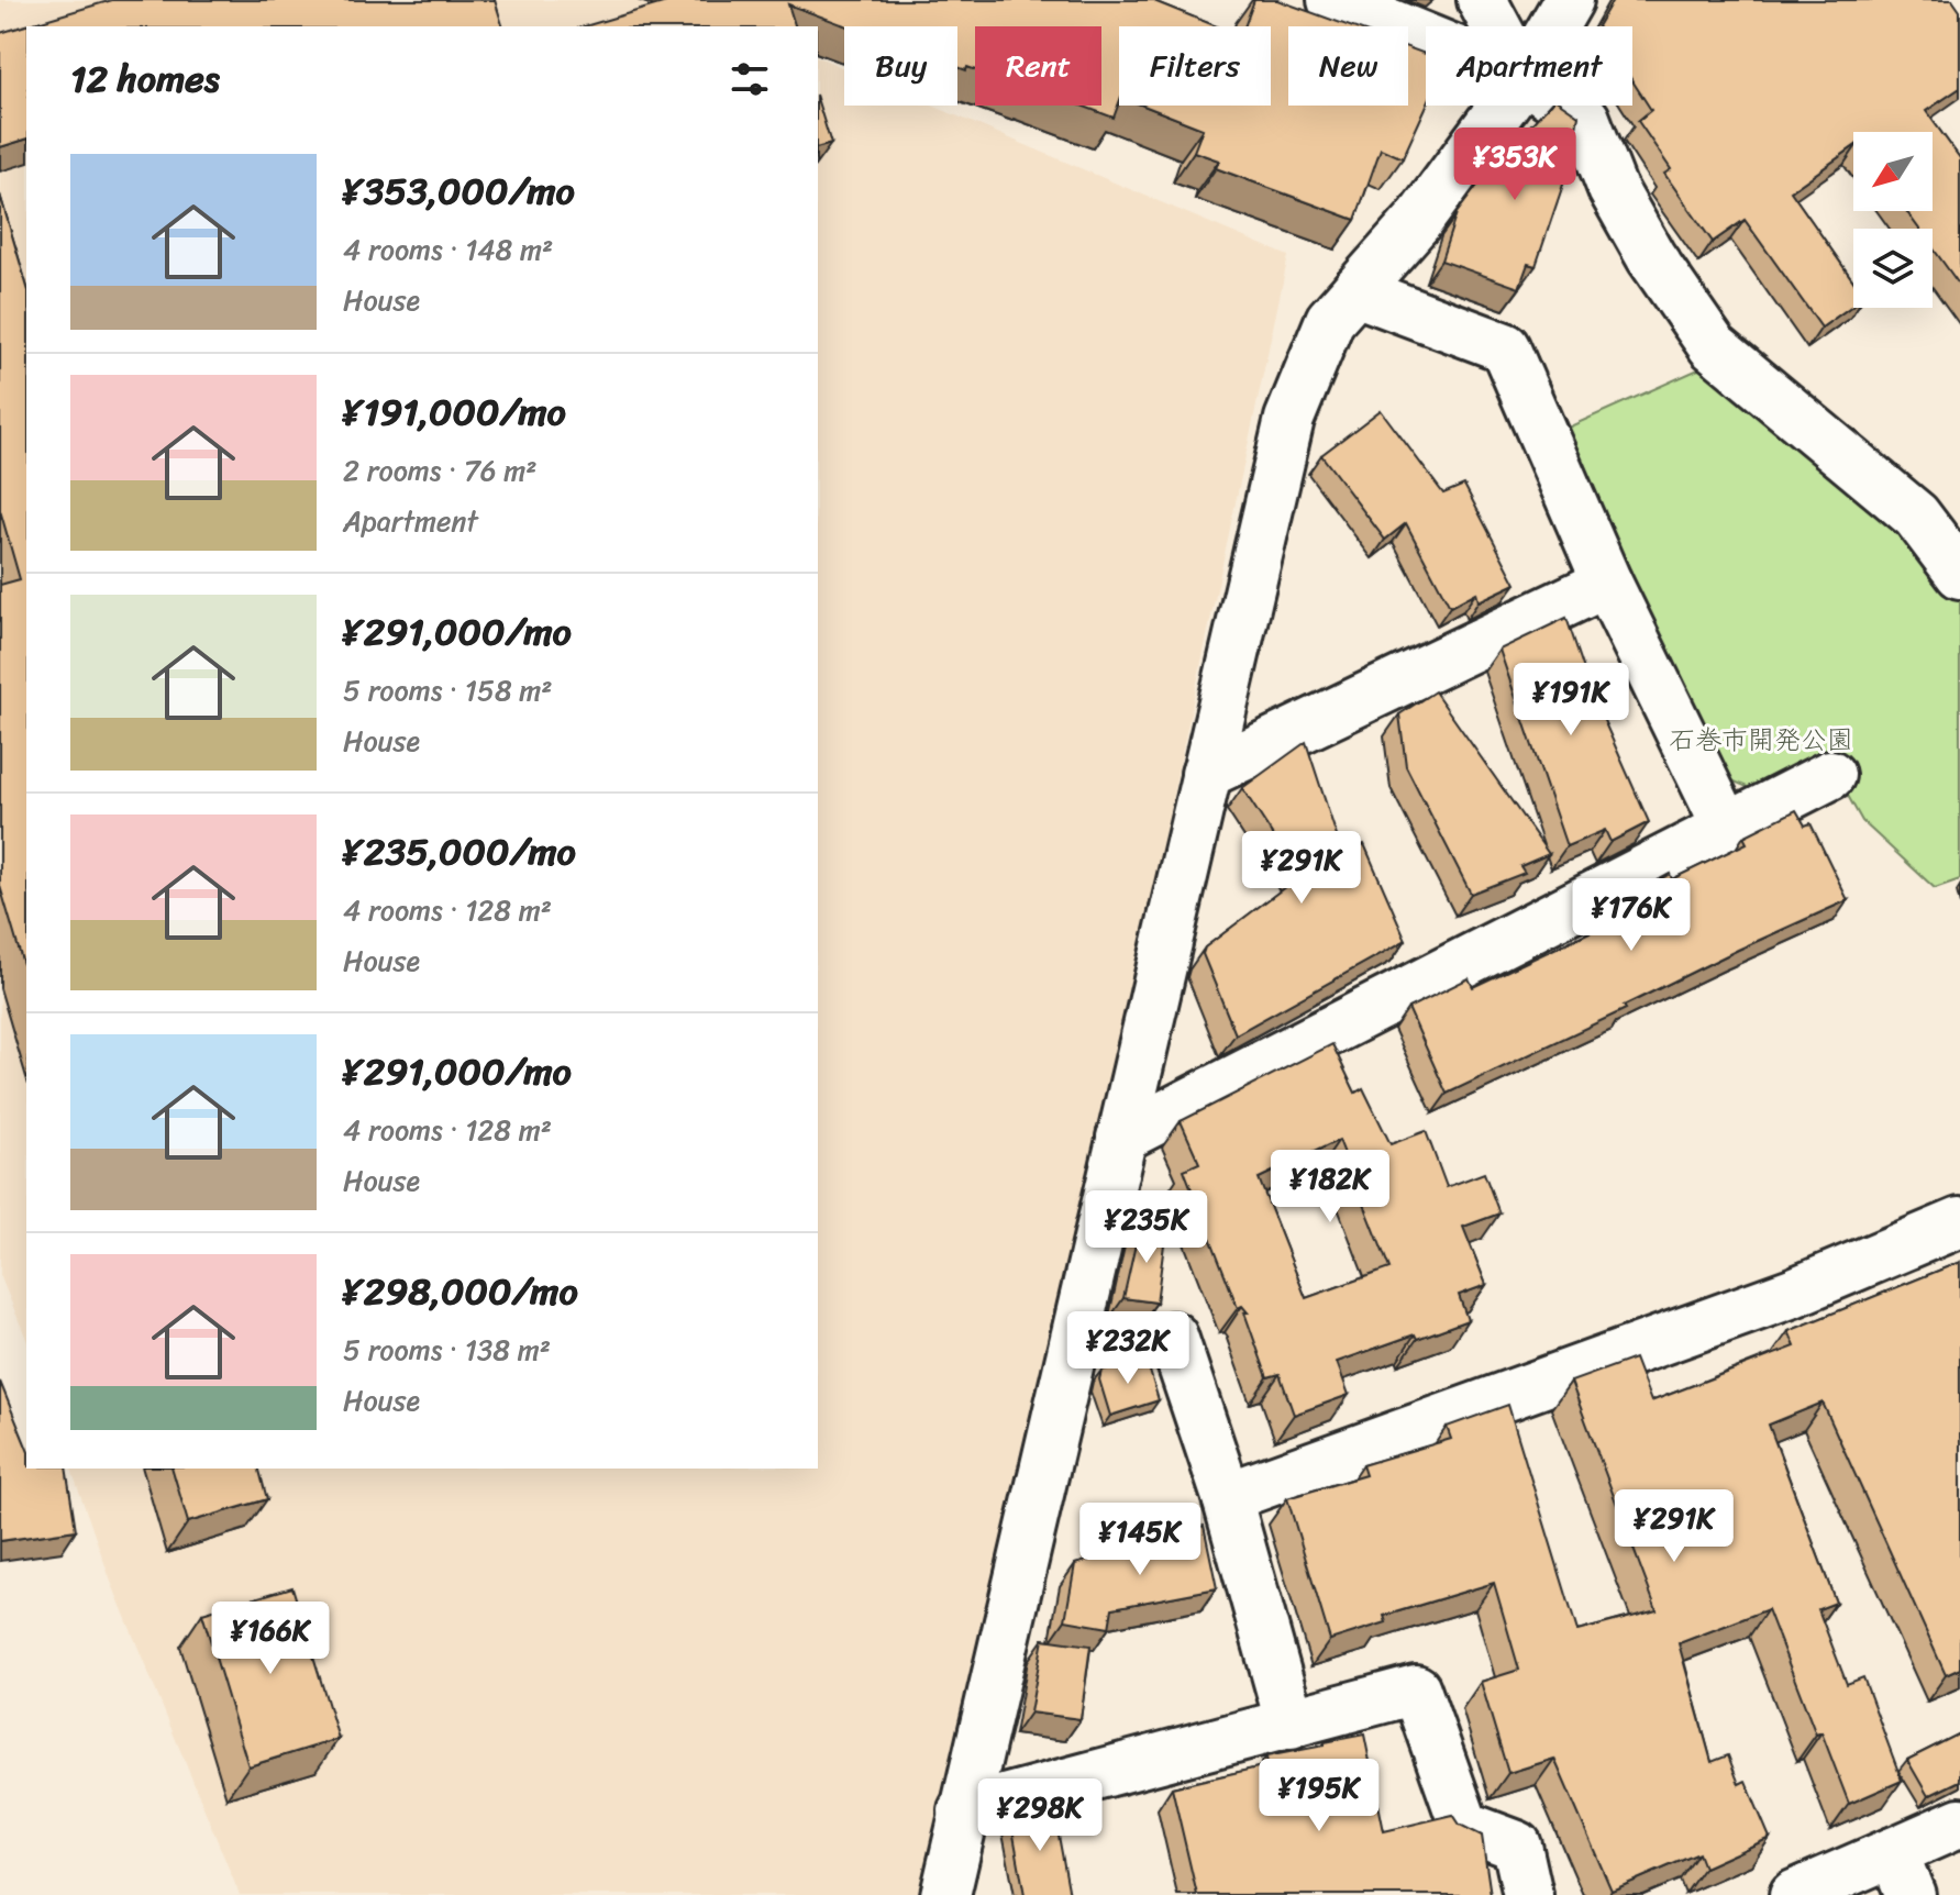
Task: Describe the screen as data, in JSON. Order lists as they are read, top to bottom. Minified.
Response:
{"parks":["石巻市開発公園"],"north":"bottom left","page":{"chip":["Buy","Rent","Filters","New","Apartment"],"heading":"12 homes","price":["¥353K","¥191K","¥291K","¥176K","¥182K","¥235K","¥232K","¥291K","¥145K","¥166K","¥195K","¥298K"],"list":[{"name":"¥353,000/mo","note":"4 rooms · 148 m² · House"},{"name":"¥191,000/mo","note":"2 rooms · 76 m² · Apartment"},{"name":"¥291,000/mo","note":"5 rooms · 158 m² · House"},{"name":"¥235,000/mo","note":"4 rooms · 128 m² · House"},{"name":"¥291,000/mo","note":"4 rooms · 128 m² · House"},{"name":"¥298,000/mo","note":"5 rooms · 138 m² · House"}]}}
